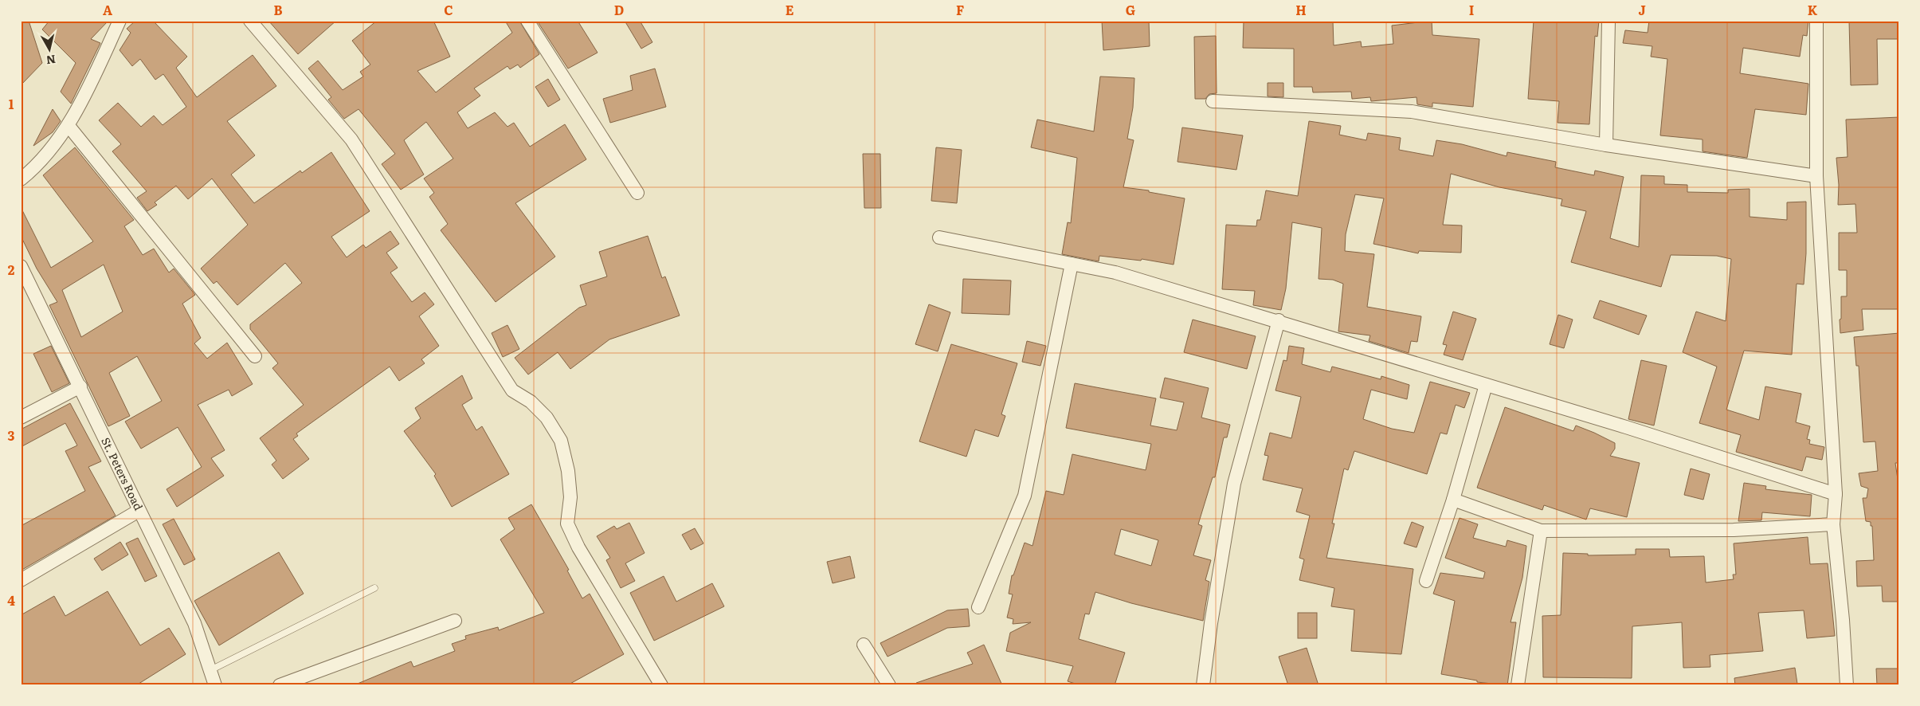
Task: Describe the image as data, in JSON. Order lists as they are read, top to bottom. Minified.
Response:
{"streets":{"street":["St. Peters Road"]},"north":"bottom","grid":{"columns":["A","B","C","D","E","F","G","H","I","J","K"],"rows":["1","2","3","4"]}}
